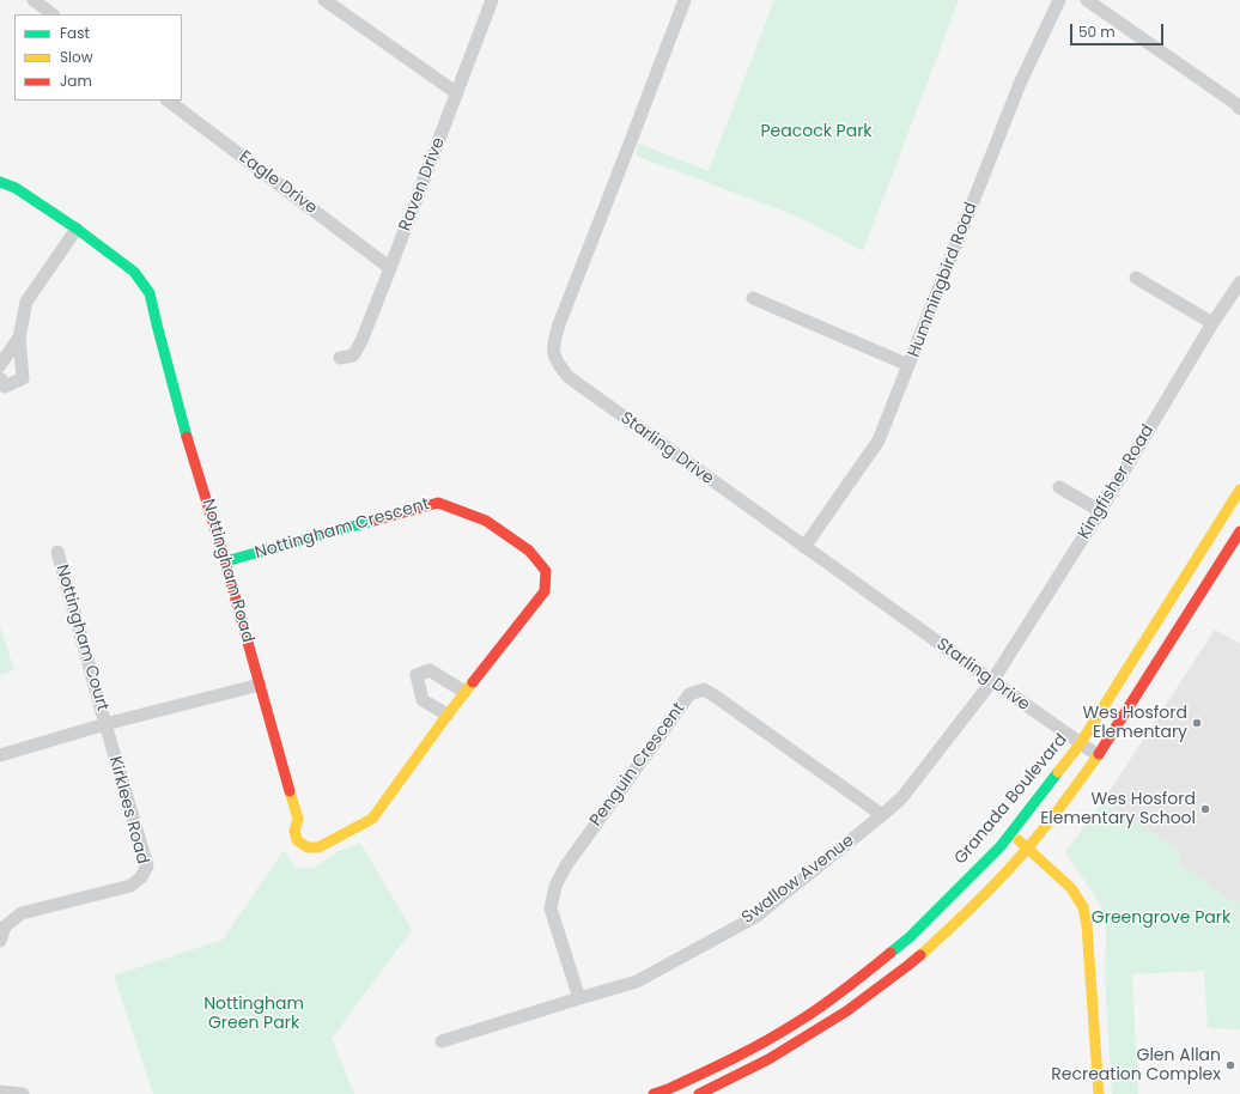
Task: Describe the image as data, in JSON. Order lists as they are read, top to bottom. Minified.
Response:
{"streets":{"street":["Eagle Drive","Raven Drive","Hummingbird Road","Starling Drive","Kingfisher Road","Nottingham Crescent","Nottingham Road","Nottingham Court","Penguin Crescent","Granada Boulevard","Kirklees Road","Swallow Avenue"]},"crossings":[["Eagle Drive","Raven Drive"],["Hummingbird Road","Starling Drive"],["Starling Drive","Kingfisher Road"],["Starling Drive","Granada Boulevard"],["Starling Drive","Swallow Avenue"],["Kingfisher Road","Swallow Avenue"],["Nottingham Crescent","Nottingham Road"],["Nottingham Court","Kirklees Road"],["Penguin Crescent","Swallow Avenue"]],"parks":["Peacock Park","Greengrove Park","Nottingham Green Park"],"places":["Wes Hosford Elementary","Wes Hosford Elementary School","Glen Allan Recreation Complex"],"legend":["Fast","Slow","Jam"],"scale_bar":"50 m"}
